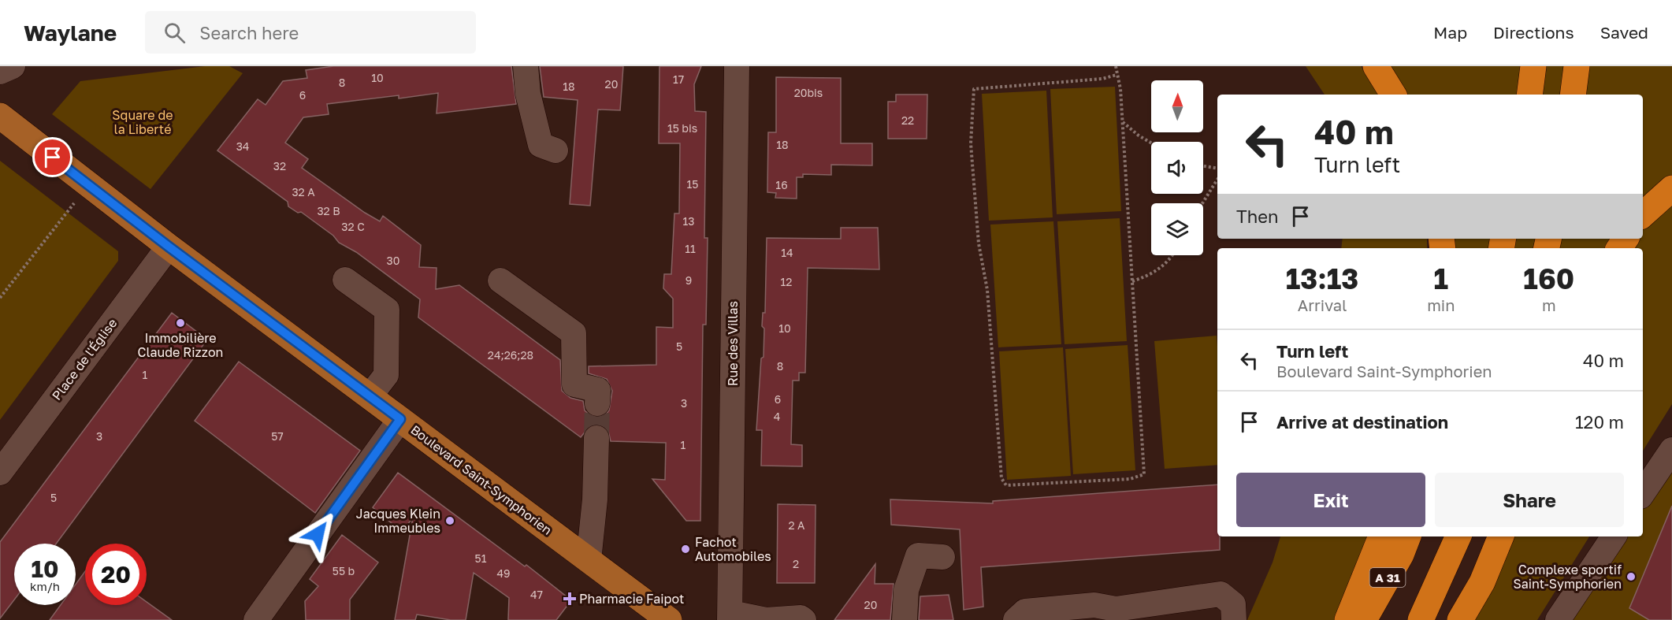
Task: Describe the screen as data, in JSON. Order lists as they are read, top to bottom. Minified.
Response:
{"streets":{"highway":["A 31"],"main road":["Boulevard Saint-Symphorien"],"street":["Rue des Villas","Place de l'Église"]},"crossings":[["Place de l'Église","Boulevard Saint-Symphorien"]],"parks":["Square de la Liberté"],"places":{"other":["Immobilière Claude Rizzon","Jacques Klein Immeubles","Fachot Automobiles","Complexe sportif Saint-Symphorien"],"health":["Pharmacie Faipot"]},"house_numbers":["10","17","8","20","18","20bis","6","22","15 bis","18","34","32","15","16","32 A","32 B","13","32 C","11","14","30","9","12","10","5","24;26;28","8","1","6","3","4","3","57","1","5","2 A","51","2","55 b","49","47","20"],"north":"top","page":{"header":"Waylane","search":"Search here","nav":["Map","Directions","Saved"],"turn":["40 m","Turn left"],"then":"Then","eta":["13:13","Arrival","1","min","160","m"],"list":[{"name":"Turn left","note":"Boulevard Saint-Symphorien","value":"40 m"},{"name":"Arrive at destination","value":"120 m"}],"buttons":["Exit","Share"],"speed":"10 km/h","limit":"20"}}
